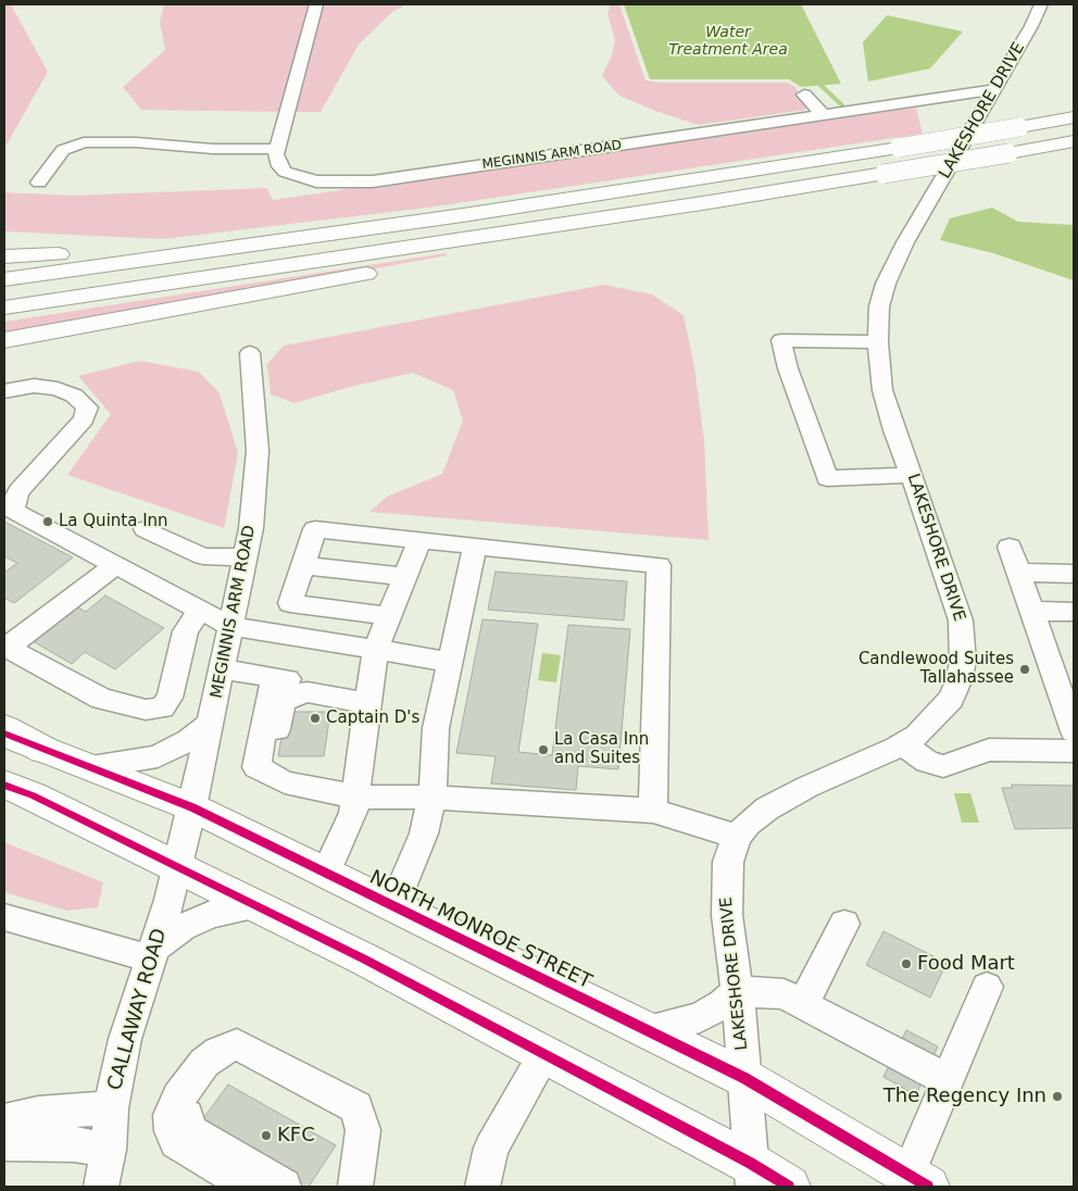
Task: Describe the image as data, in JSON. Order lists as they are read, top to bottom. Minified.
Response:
{"streets":{"main road":["NORTH MONROE STREET"],"street":["LAKESHORE DRIVE","MEGINNIS ARM ROAD","CALLAWAY ROAD"]},"crossings":[["LAKESHORE DRIVE","MEGINNIS ARM ROAD"],["LAKESHORE DRIVE","NORTH MONROE STREET"],["MEGINNIS ARM ROAD","NORTH MONROE STREET"],["MEGINNIS ARM ROAD","CALLAWAY ROAD"]],"water":["Water Treatment Area"],"places":["La Quinta Inn","Candlewood Suites Tallahassee","Captain D's","La Casa Inn and Suites","Food Mart","The Regency Inn","KFC"]}
